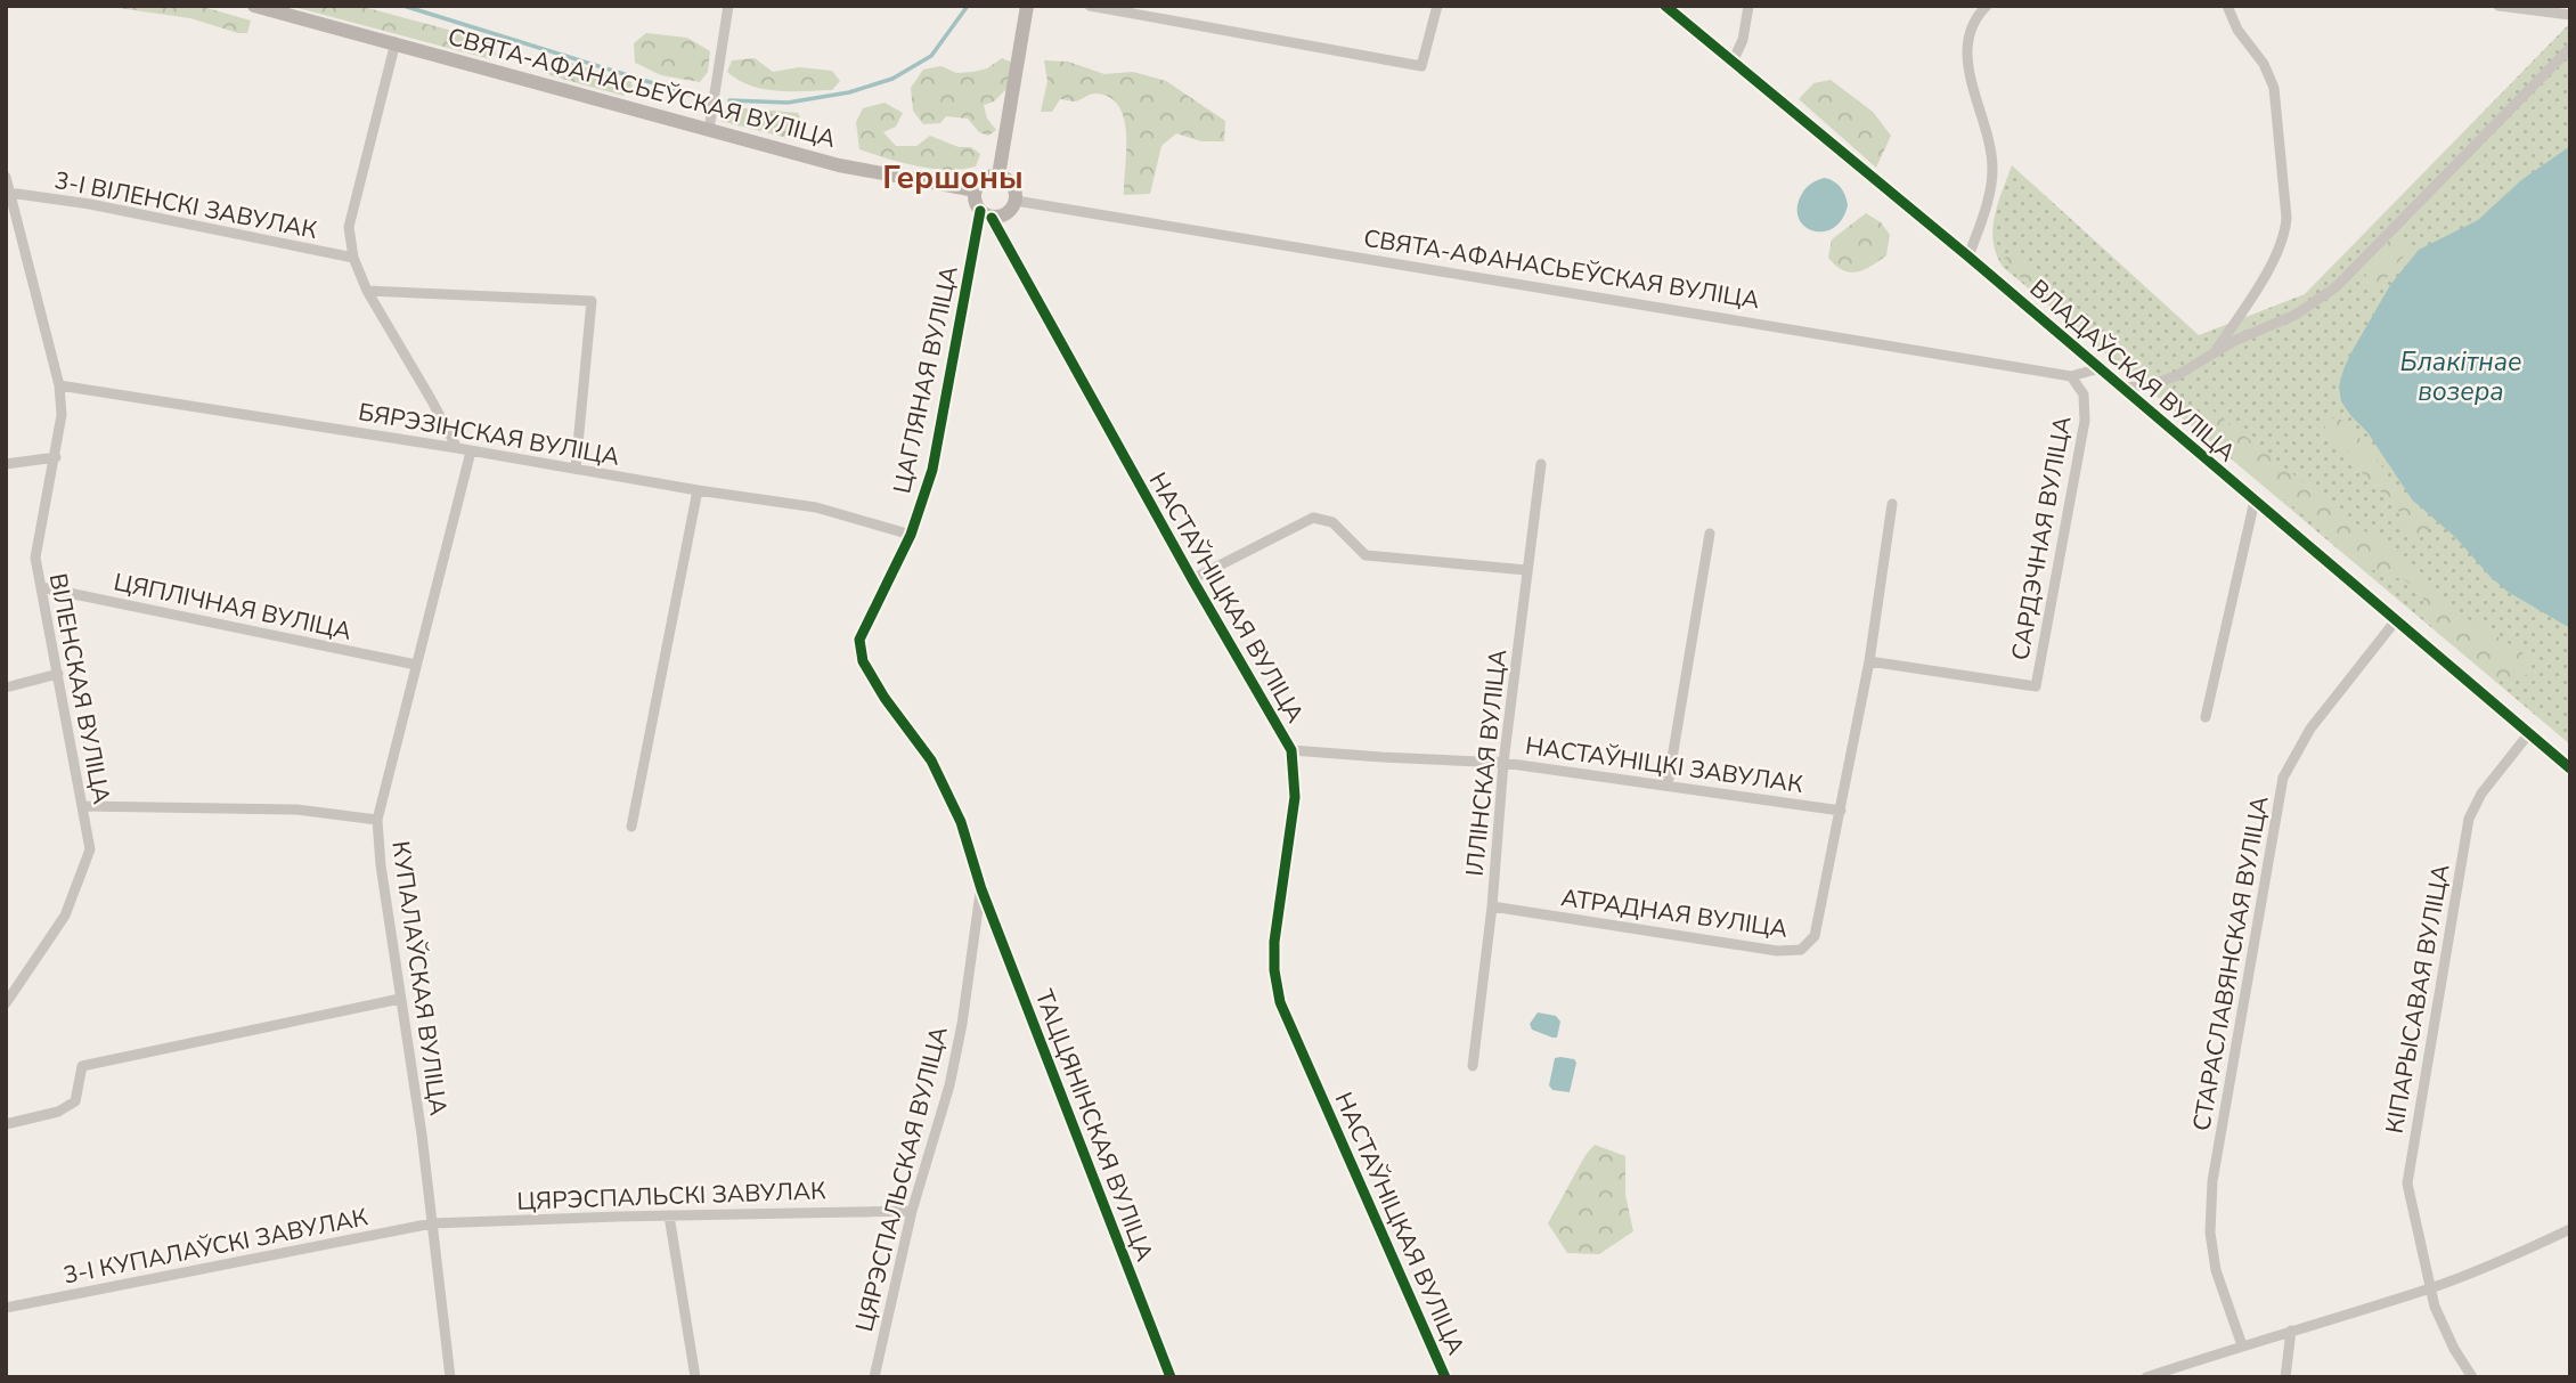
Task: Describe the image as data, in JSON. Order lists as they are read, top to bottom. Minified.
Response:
{"streets":{"street":["СВЯТА-АФАНАСЬЕЎСКАЯ ВУЛІЦА","3-І ВІЛЕНСКІ ЗАВУЛАК","ВЛАДАЎСКАЯ ВУЛІЦА","ЦАГЛЯНАЯ ВУЛІЦА","БЯРЭЗІНСКАЯ ВУЛІЦА","САРДЭЧНАЯ ВУЛІЦА","НАСТАЎНІЦКАЯ ВУЛІЦА","ЦЯПЛІЧНАЯ ВУЛІЦА","ВІЛЕНСКАЯ ВУЛІЦА","ІЛЛІНСКАЯ ВУЛІЦА","НАСТАЎНІЦКІ ЗАВУЛАК","АТРАДНАЯ ВУЛІЦА","СТАРАСЛАВЯНСКАЯ ВУЛІЦА","КУПАЛАЎСКАЯ ВУЛІЦА","КІПАРЫСАВАЯ ВУЛІЦА","ТАЦЦЯНІНСКАЯ ВУЛІЦА","ЦЯРЭСПАЛЬСКАЯ ВУЛІЦА","ЦЯРЭСПАЛЬСКІ ЗАВУЛАК","3-І КУПАЛАЎСКІ ЗАВУЛАК"]},"crossings":[["СВЯТА-АФАНАСЬЕЎСКАЯ ВУЛІЦА","ВЛАДАЎСКАЯ ВУЛІЦА"],["СВЯТА-АФАНАСЬЕЎСКАЯ ВУЛІЦА","ЦАГЛЯНАЯ ВУЛІЦА"],["СВЯТА-АФАНАСЬЕЎСКАЯ ВУЛІЦА","САРДЭЧНАЯ ВУЛІЦА"],["СВЯТА-АФАНАСЬЕЎСКАЯ ВУЛІЦА","НАСТАЎНІЦКАЯ ВУЛІЦА"],["3-І ВІЛЕНСКІ ЗАВУЛАК","ВІЛЕНСКАЯ ВУЛІЦА"],["ВЛАДАЎСКАЯ ВУЛІЦА","СТАРАСЛАВЯНСКАЯ ВУЛІЦА"],["ВЛАДАЎСКАЯ ВУЛІЦА","КІПАРЫСАВАЯ ВУЛІЦА"],["ЦАГЛЯНАЯ ВУЛІЦА","БЯРЭЗІНСКАЯ ВУЛІЦА"],["ЦАГЛЯНАЯ ВУЛІЦА","НАСТАЎНІЦКАЯ ВУЛІЦА"],["ЦАГЛЯНАЯ ВУЛІЦА","ЦЯРЭСПАЛЬСКАЯ ВУЛІЦА"],["БЯРЭЗІНСКАЯ ВУЛІЦА","ВІЛЕНСКАЯ ВУЛІЦА"],["БЯРЭЗІНСКАЯ ВУЛІЦА","КУПАЛАЎСКАЯ ВУЛІЦА"],["НАСТАЎНІЦКАЯ ВУЛІЦА","НАСТАЎНІЦКІ ЗАВУЛАК"],["ЦЯПЛІЧНАЯ ВУЛІЦА","ВІЛЕНСКАЯ ВУЛІЦА"],["ЦЯПЛІЧНАЯ ВУЛІЦА","КУПАЛАЎСКАЯ ВУЛІЦА"],["ІЛЛІНСКАЯ ВУЛІЦА","НАСТАЎНІЦКІ ЗАВУЛАК"],["ІЛЛІНСКАЯ ВУЛІЦА","АТРАДНАЯ ВУЛІЦА"],["НАСТАЎНІЦКІ ЗАВУЛАК","АТРАДНАЯ ВУЛІЦА"],["КУПАЛАЎСКАЯ ВУЛІЦА","ЦЯРЭСПАЛЬСКІ ЗАВУЛАК"],["КУПАЛАЎСКАЯ ВУЛІЦА","3-І КУПАЛАЎСКІ ЗАВУЛАК"],["ТАЦЦЯНІНСКАЯ ВУЛІЦА","ЦЯРЭСПАЛЬСКАЯ ВУЛІЦА"],["ЦЯРЭСПАЛЬСКАЯ ВУЛІЦА","ЦЯРЭСПАЛЬСКІ ЗАВУЛАК"],["ЦЯРЭСПАЛЬСКІ ЗАВУЛАК","3-І КУПАЛАЎСКІ ЗАВУЛАК"]],"districts":["Гершоны"],"water":["Блакітнае возера"]}
